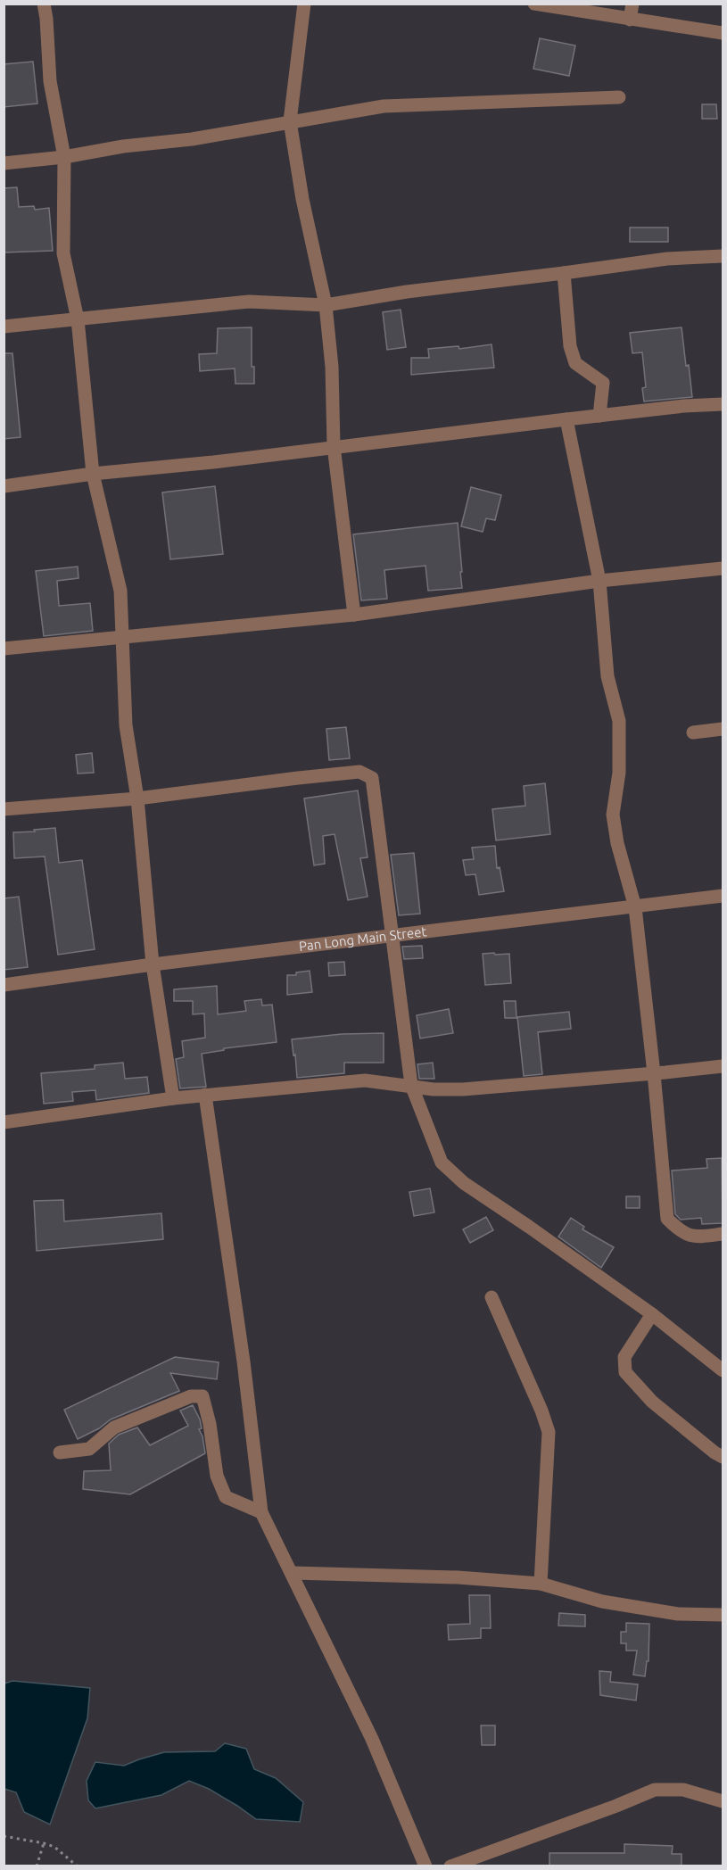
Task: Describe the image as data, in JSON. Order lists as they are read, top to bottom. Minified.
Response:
{"streets":{"street":["Pan Long Main Street"]}}
